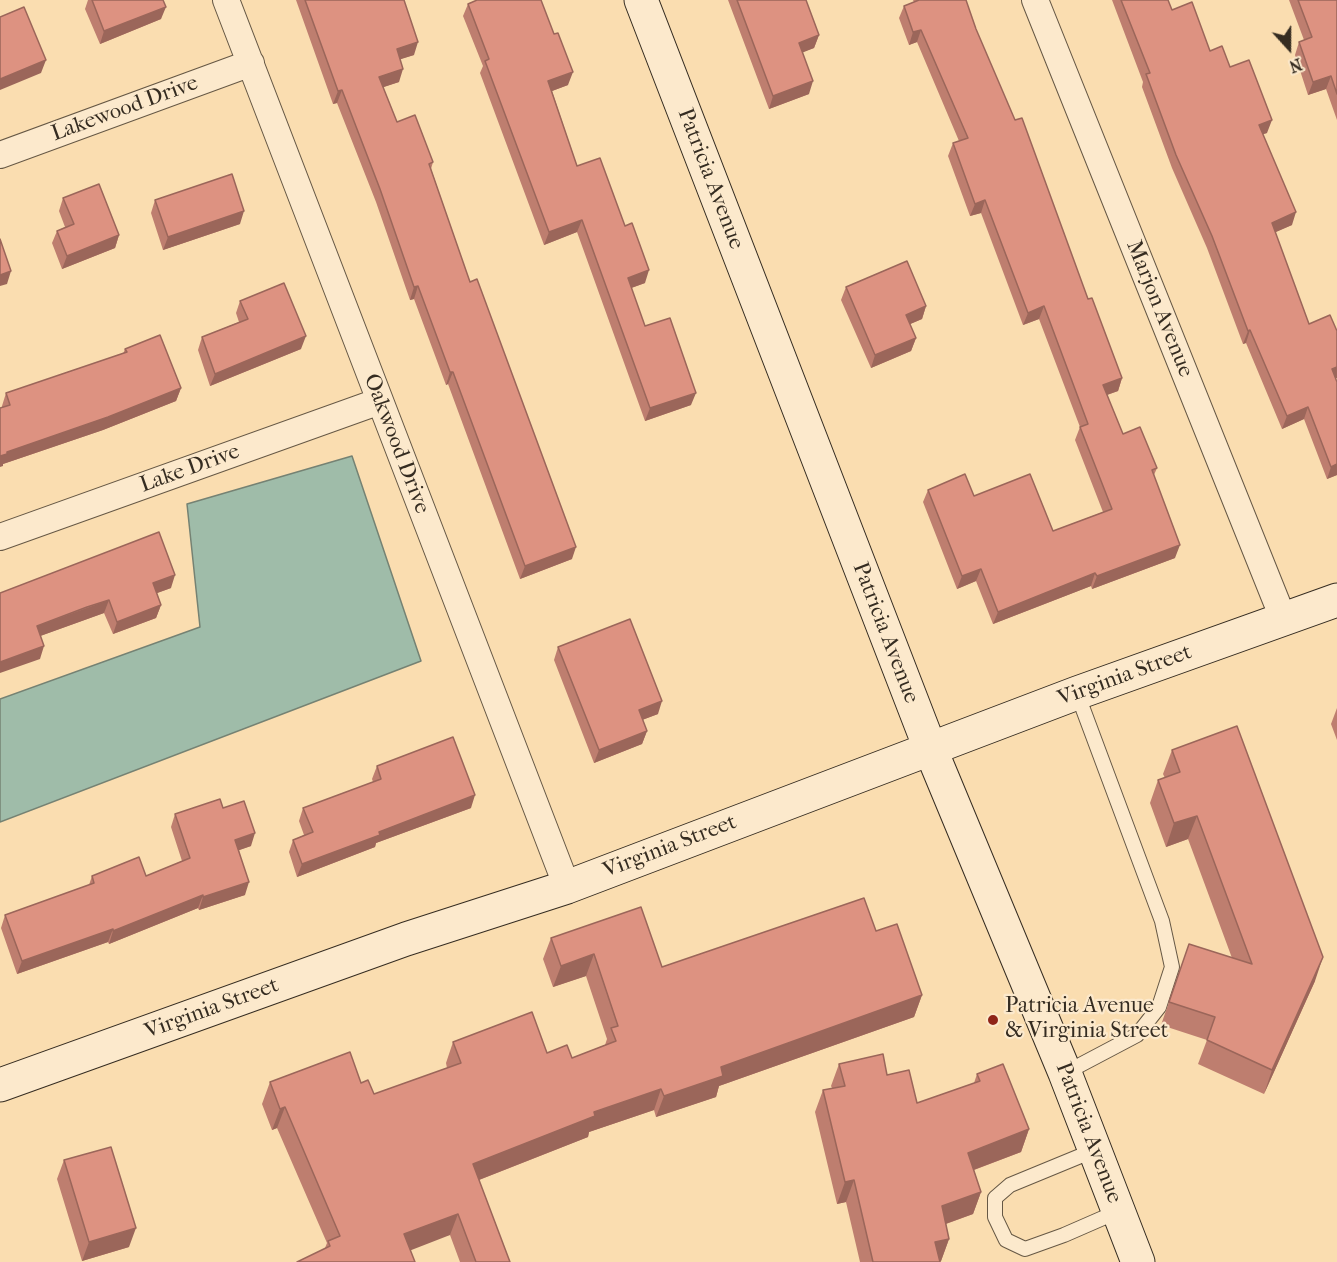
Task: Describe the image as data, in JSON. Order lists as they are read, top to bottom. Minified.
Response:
{"streets":{"street":["Lakewood Drive","Patricia Avenue","Marjon Avenue","Oakwood Drive","Lake Drive","Virginia Street"]},"crossings":[["Lakewood Drive","Oakwood Drive"],["Patricia Avenue","Virginia Street"],["Marjon Avenue","Virginia Street"],["Oakwood Drive","Lake Drive"],["Oakwood Drive","Virginia Street"]],"places":["Patricia Avenue & Virginia Street"],"north":"bottom"}
